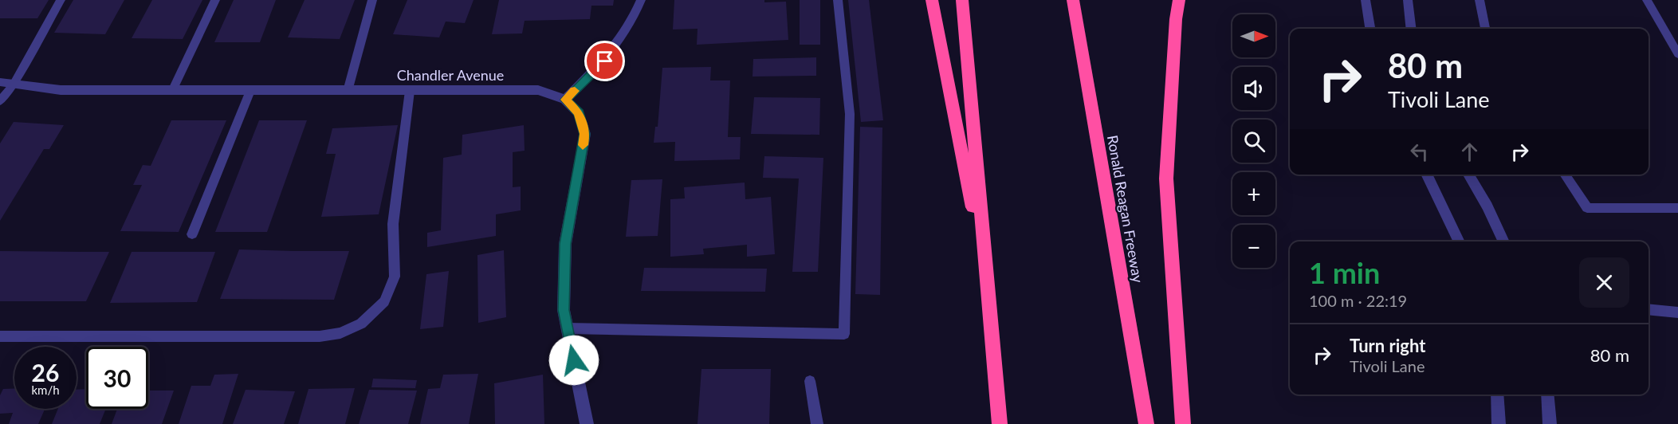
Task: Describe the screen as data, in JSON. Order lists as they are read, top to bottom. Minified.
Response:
{"streets":{"highway":["Ronald Reagan Freeway"],"street":["Chandler Avenue"]},"north":"right","page":{"map_buttons":["+","−"],"turn":["80 m","Tivoli Lane"],"heading":["1 min","100 m · 22:19"],"list":[{"name":"Turn right","note":"Tivoli Lane","value":"80 m"}],"speed":"26 km/h","limit":"30"}}
